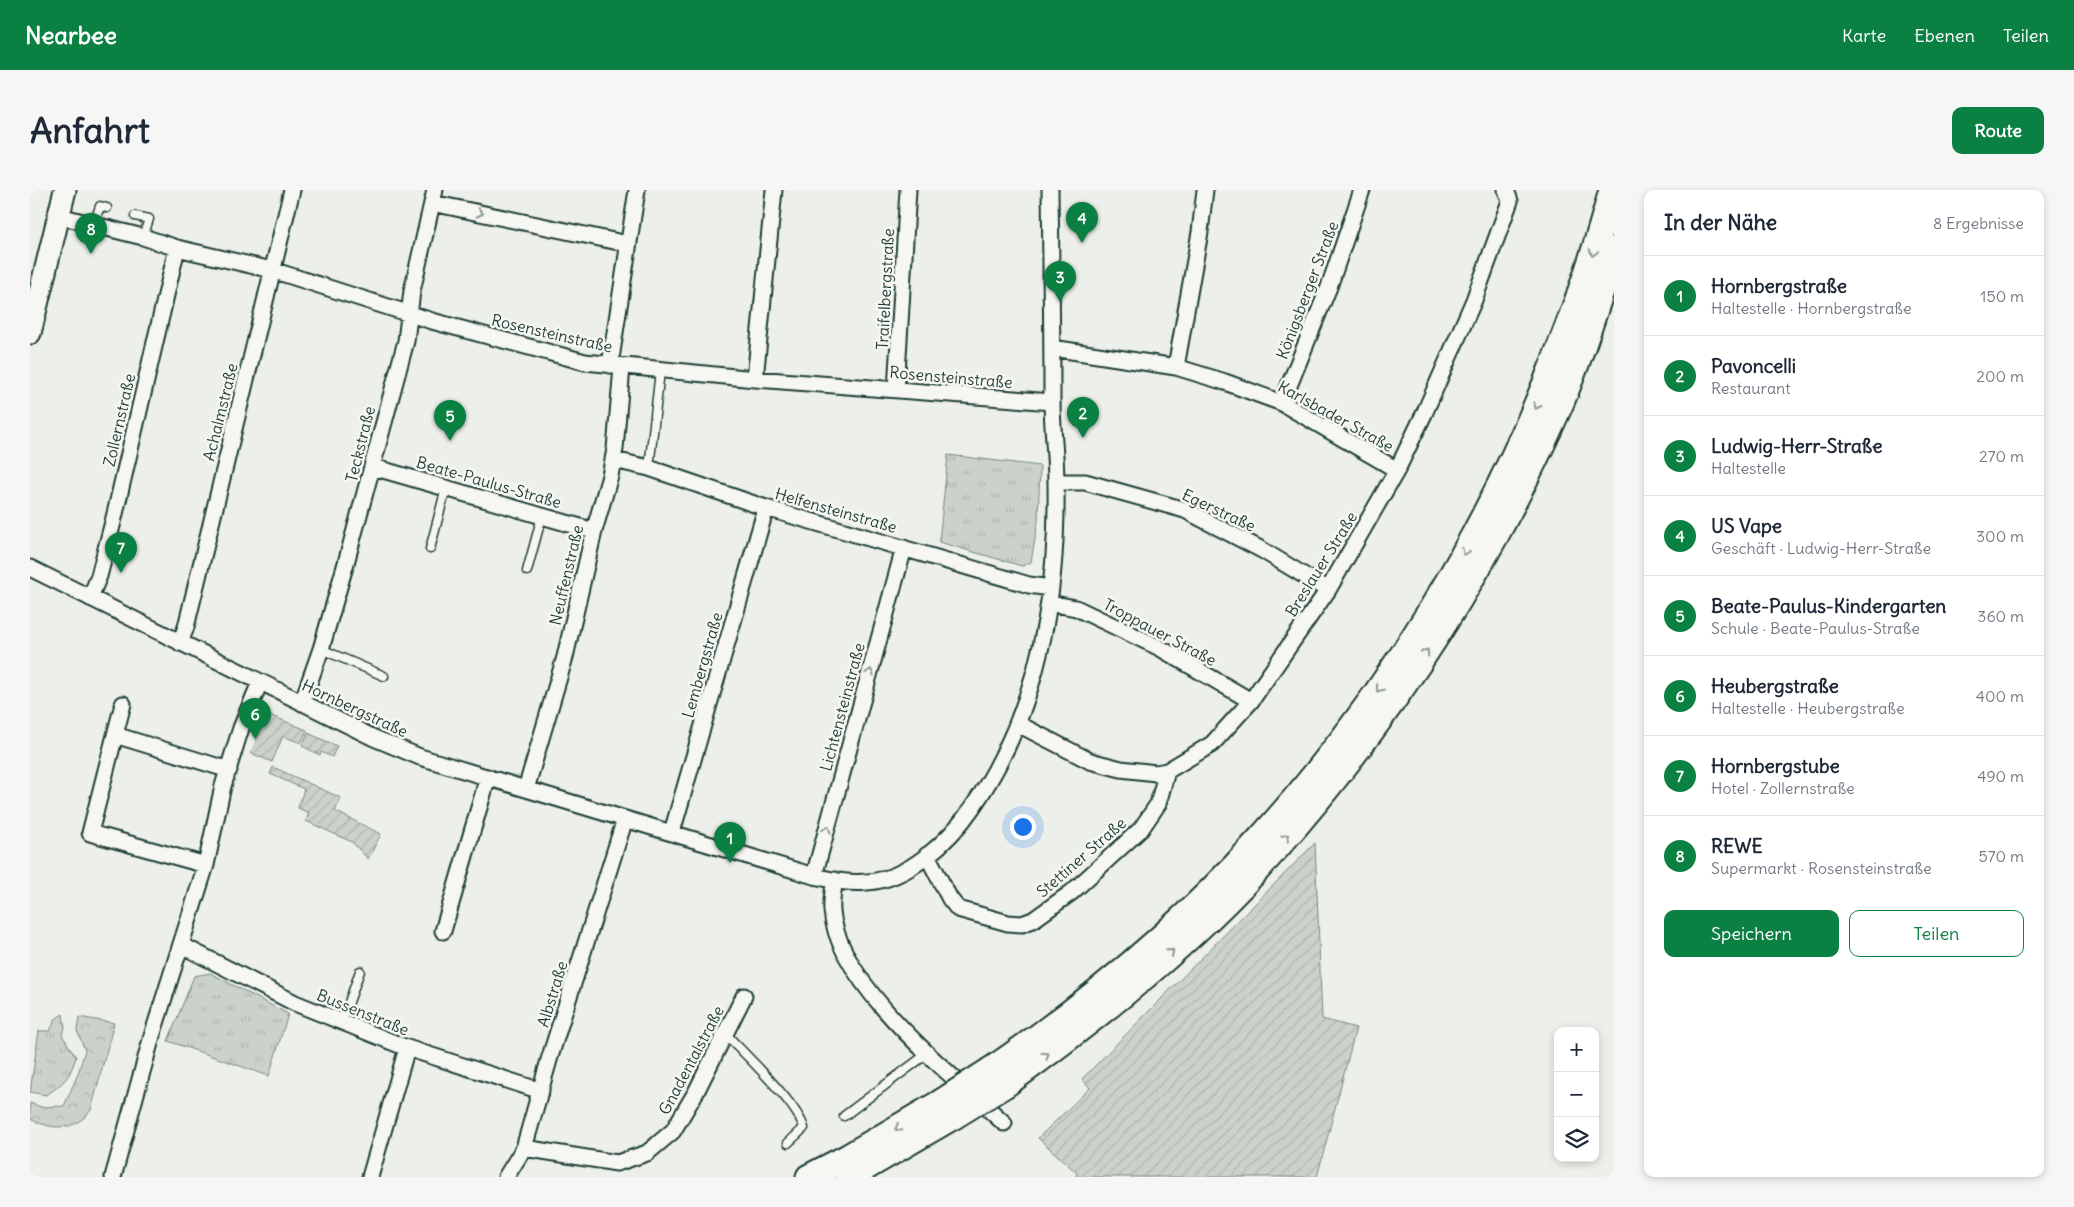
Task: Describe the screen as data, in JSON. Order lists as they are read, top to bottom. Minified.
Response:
{"streets":{"street":["Traifelbergstraße","Königsberger Straße","Rosensteinstraße","Achalmstraße","Karlsbader Straße","Zollernstraße","Teckstraße","Beate-Paulus-Straße","Helfensteinstraße","Egerstraße","Breslauer Straße","Neuffenstraße","Troppauer Straße","Lembergstraße","Lichtensteinstraße","Hornbergstraße","Stettiner Straße","Albstraße","Bussenstraße","Gnadentalstraße"]},"crossings":[["Traifelbergstraße","Rosensteinstraße"],["Königsberger Straße","Karlsbader Straße"],["Rosensteinstraße","Achalmstraße"],["Rosensteinstraße","Zollernstraße"],["Rosensteinstraße","Teckstraße"],["Rosensteinstraße","Neuffenstraße"],["Rosensteinstraße","Hornbergstraße"],["Achalmstraße","Hornbergstraße"],["Karlsbader Straße","Breslauer Straße"],["Karlsbader Straße","Hornbergstraße"],["Zollernstraße","Hornbergstraße"],["Teckstraße","Beate-Paulus-Straße"],["Teckstraße","Hornbergstraße"],["Beate-Paulus-Straße","Neuffenstraße"],["Helfensteinstraße","Neuffenstraße"],["Helfensteinstraße","Troppauer Straße"],["Helfensteinstraße","Lembergstraße"],["Helfensteinstraße","Lichtensteinstraße"],["Helfensteinstraße","Hornbergstraße"],["Egerstraße","Breslauer Straße"],["Egerstraße","Hornbergstraße"],["Breslauer Straße","Troppauer Straße"],["Breslauer Straße","Stettiner Straße"],["Neuffenstraße","Hornbergstraße"],["Troppauer Straße","Hornbergstraße"],["Lembergstraße","Hornbergstraße"],["Lichtensteinstraße","Hornbergstraße"],["Hornbergstraße","Stettiner Straße"],["Hornbergstraße","Albstraße"],["Albstraße","Bussenstraße"],["Albstraße","Gnadentalstraße"]],"one_way":["Lichtensteinstraße"],"page":{"header":"Nearbee","nav":["Karte","Ebenen","Teilen"],"buttons":["Route",["Speichern","Teilen"]],"title":"Anfahrt","heading":["In der Nähe","8 Ergebnisse"],"pins":["4","8","3","2","5","7","6","1"],"list":[{"mark":"1","name":"Hornbergstraße","note":"Haltestelle · Hornbergstraße","value":"150 m"},{"mark":"2","name":"Pavoncelli","note":"Restaurant","value":"200 m"},{"mark":"3","name":"Ludwig-Herr-Straße","note":"Haltestelle","value":"270 m"},{"mark":"4","name":"US Vape","note":"Geschäft · Ludwig-Herr-Straße","value":"300 m"},{"mark":"5","name":"Beate-Paulus-Kindergarten","note":"Schule · Beate-Paulus-Straße","value":"360 m"},{"mark":"6","name":"Heubergstraße","note":"Haltestelle · Heubergstraße","value":"400 m"},{"mark":"7","name":"Hornbergstube","note":"Hotel · Zollernstraße","value":"490 m"},{"mark":"8","name":"REWE","note":"Supermarkt · Rosensteinstraße","value":"570 m"}],"map_buttons":["+","−"]}}
